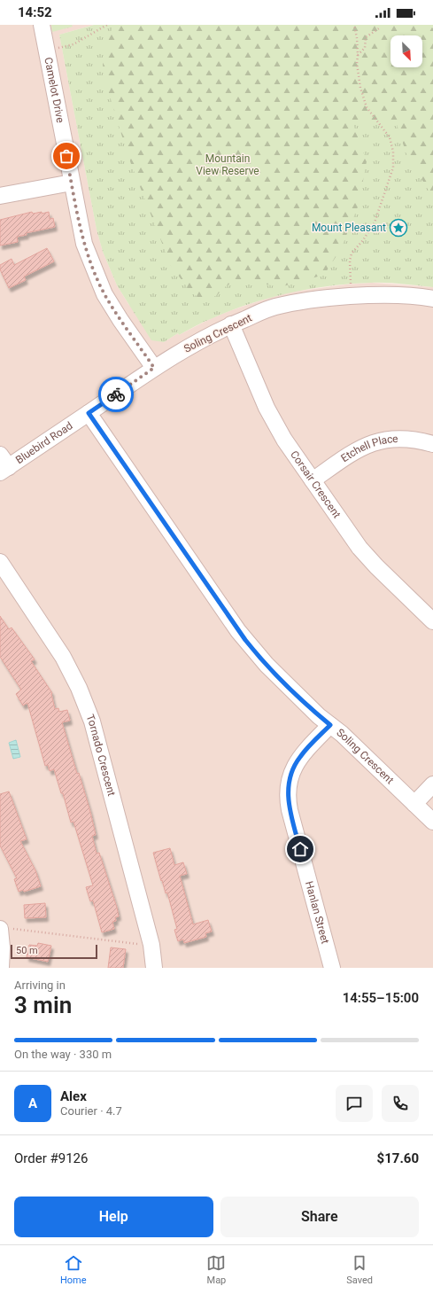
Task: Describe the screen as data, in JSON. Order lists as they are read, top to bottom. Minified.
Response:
{"streets":{"street":["Camelot Drive","Soling Crescent","Bluebird Road","Etchell Place","Corsair Crescent","Tornado Crescent","Hanlan Street"]},"crossings":[["Camelot Drive","Soling Crescent"],["Soling Crescent","Bluebird Road"],["Soling Crescent","Corsair Crescent"],["Soling Crescent","Hanlan Street"],["Etchell Place","Corsair Crescent"]],"parks":["Mountain View Reserve"],"places":{"place":["Mount Pleasant"]},"scale_bar":"50 m","north":"bottom right","page":{"status":"14:52","scale":"50 m","heading":["3 min","Arriving in","14:55–15:00"],"panel":["Alex","Courier · 4.7","Order #9126","$17.60"],"bar":"On the way · 330 m","round":"A","buttons":["Help","Share"],"tabs":["Home","Map","Saved"]}}
